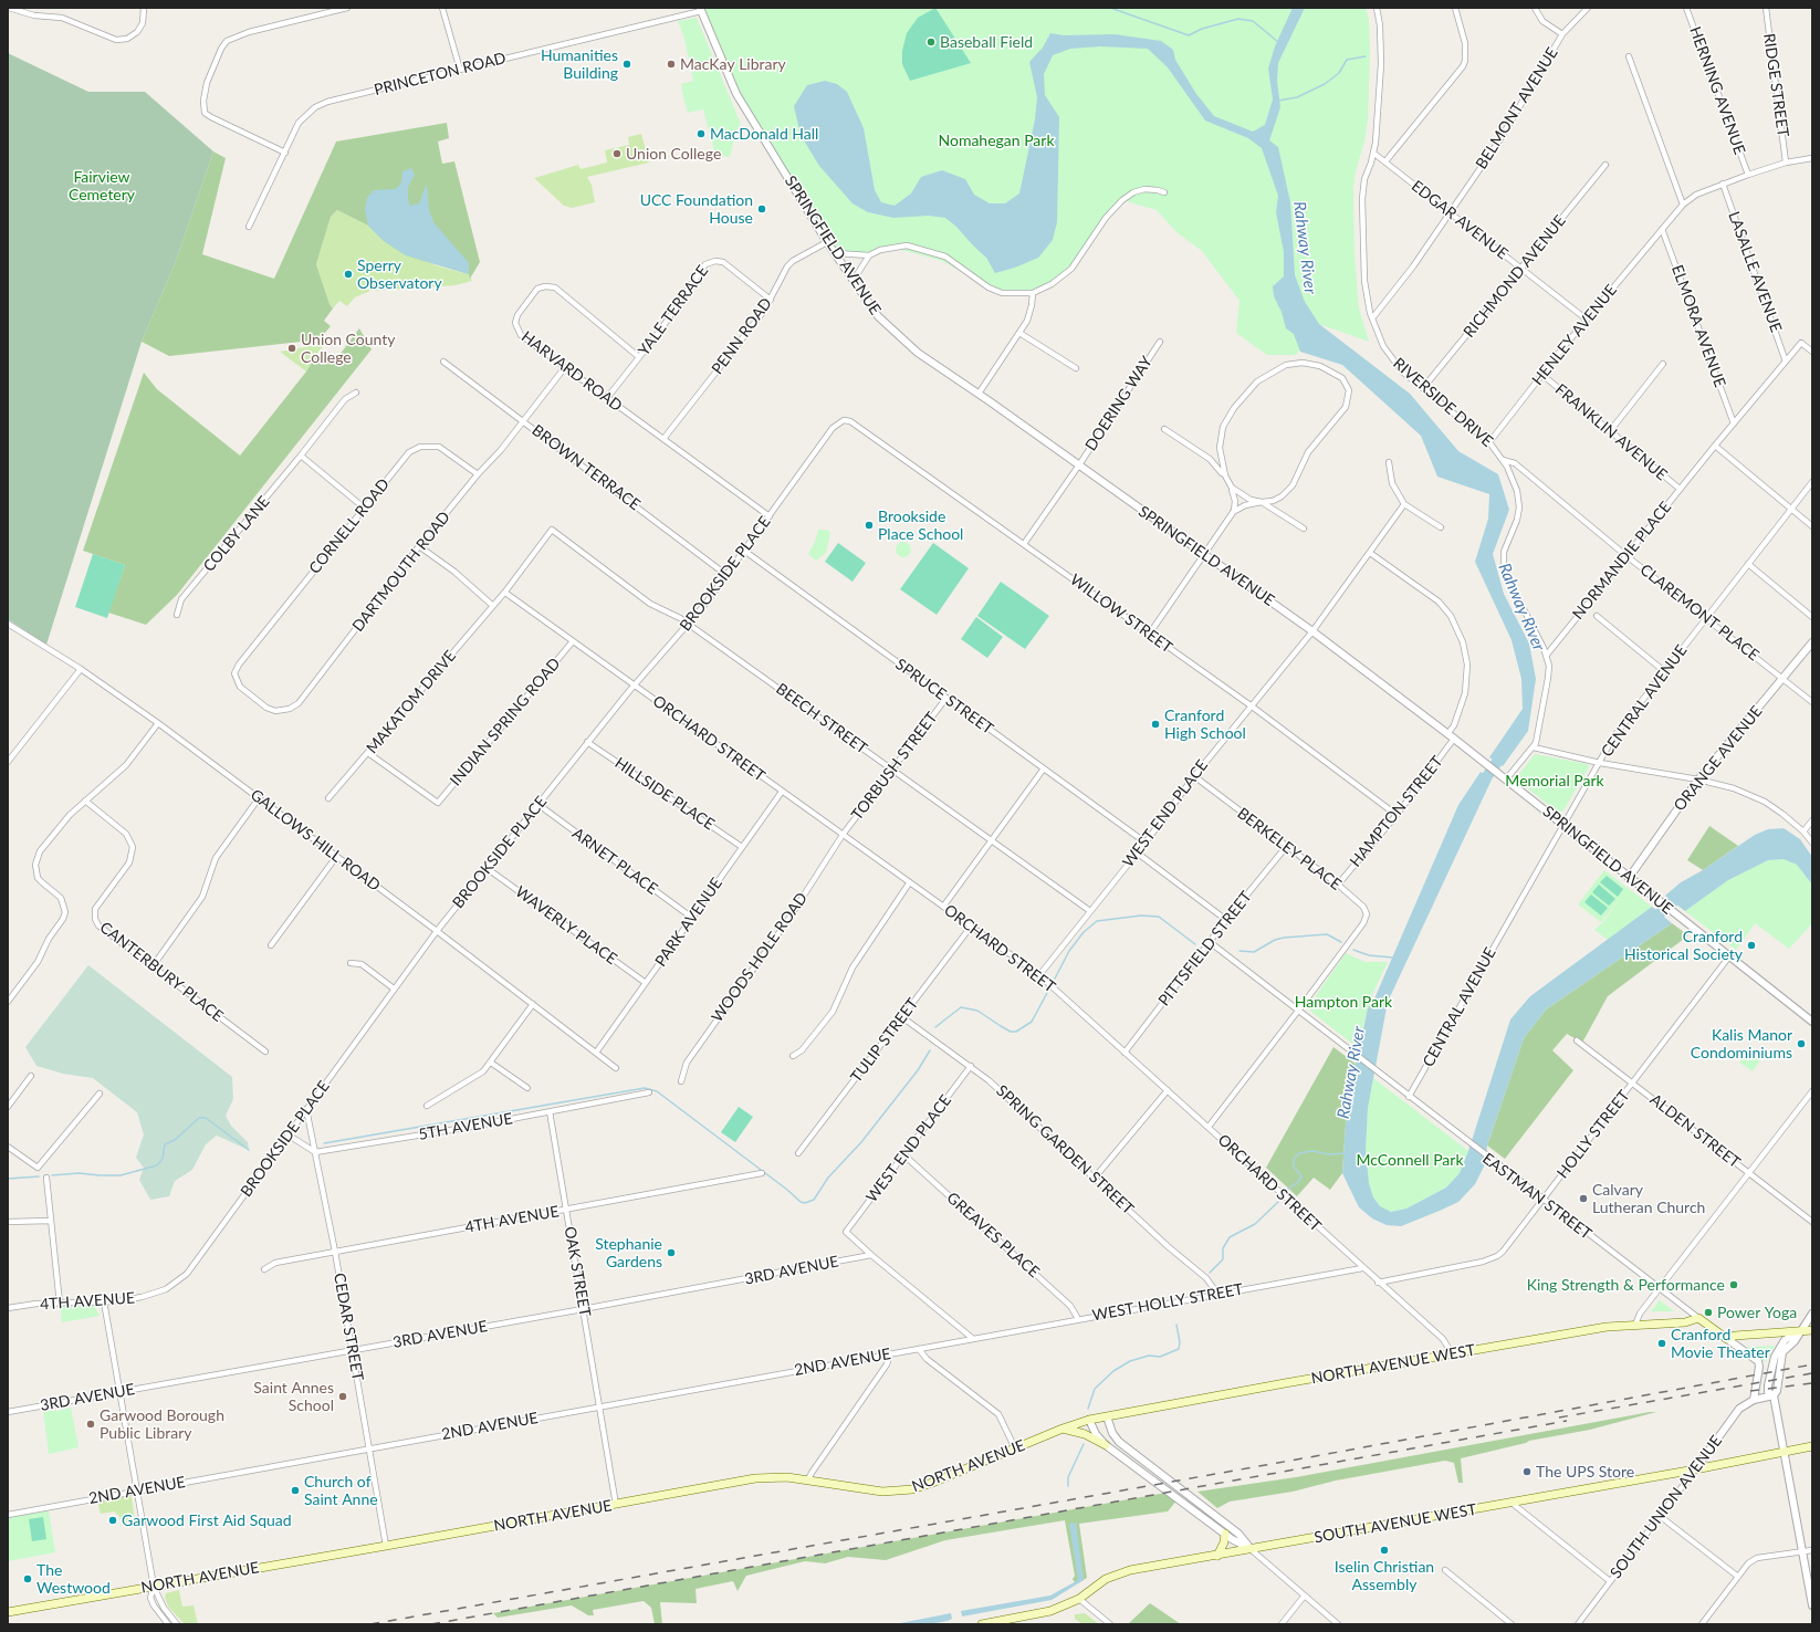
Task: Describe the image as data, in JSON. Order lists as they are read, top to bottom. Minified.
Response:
{"streets":{"main road":["EASTMAN STREET","NORTH AVENUE WEST","NORTH AVENUE","SOUTH AVENUE WEST"],"street":["PRINCETON ROAD","RIDGE STREET","HERNING AVENUE","BELMONT AVENUE","EDGAR AVENUE","SPRINGFIELD AVENUE","LASALLE AVENUE","RICHMOND AVENUE","YALE TERRACE","ELMORA AVENUE","HENLEY AVENUE","PENN ROAD","HARVARD ROAD","RIVERSIDE DRIVE","DOERING WAY","FRANKLIN AVENUE","BROWN TERRACE","CORNELL ROAD","COLBY LANE","NORMANDIE PLACE","DARTMOUTH ROAD","BROOKSIDE PLACE","CLAREMONT PLACE","WILLOW STREET","SPRUCE STREET","CENTRAL AVENUE","MAKATOM DRIVE","BEECH STREET","INDIAN SPRING ROAD","ORCHARD STREET","ORANGE AVENUE","TORBUSH STREET","HILLSIDE PLACE","HAMPTON STREET","WEST END PLACE","GALLOWS HILL ROAD","BERKELEY PLACE","ARNET PLACE","PARK AVENUE","WAVERLY PLACE","PITTSFIELD STREET","WOODS HOLE ROAD","CANTERBURY PLACE","TULIP STREET","5TH AVENUE","ALDEN STREET","HOLLY STREET","SPRING GARDEN STREET","4TH AVENUE","GREAVES PLACE","3RD AVENUE","OAK STREET","WEST HOLLY STREET","CEDAR STREET","2ND AVENUE","SOUTH UNION AVENUE"]},"crossings":[["PRINCETON ROAD","SPRINGFIELD AVENUE"],["RIDGE STREET","HENLEY AVENUE"],["HERNING AVENUE","HENLEY AVENUE"],["BELMONT AVENUE","EDGAR AVENUE"],["BELMONT AVENUE","RIVERSIDE DRIVE"],["EDGAR AVENUE","RICHMOND AVENUE"],["EDGAR AVENUE","HENLEY AVENUE"],["EDGAR AVENUE","RIVERSIDE DRIVE"],["SPRINGFIELD AVENUE","PENN ROAD"],["SPRINGFIELD AVENUE","DOERING WAY"],["SPRINGFIELD AVENUE","CENTRAL AVENUE"],["SPRINGFIELD AVENUE","ORANGE AVENUE"],["SPRINGFIELD AVENUE","HAMPTON STREET"],["SPRINGFIELD AVENUE","WEST END PLACE"],["SPRINGFIELD AVENUE","HOLLY STREET"],["LASALLE AVENUE","HENLEY AVENUE"],["LASALLE AVENUE","NORMANDIE PLACE"],["RICHMOND AVENUE","RIVERSIDE DRIVE"],["YALE TERRACE","PENN ROAD"],["YALE TERRACE","HARVARD ROAD"],["ELMORA AVENUE","HENLEY AVENUE"],["ELMORA AVENUE","NORMANDIE PLACE"],["HENLEY AVENUE","RIVERSIDE DRIVE"],["HENLEY AVENUE","FRANKLIN AVENUE"],["PENN ROAD","HARVARD ROAD"],["HARVARD ROAD","DARTMOUTH ROAD"],["HARVARD ROAD","BROOKSIDE PLACE"],["RIVERSIDE DRIVE","NORMANDIE PLACE"],["RIVERSIDE DRIVE","CLAREMONT PLACE"],["DOERING WAY","WILLOW STREET"],["FRANKLIN AVENUE","NORMANDIE PLACE"],["BROWN TERRACE","DARTMOUTH ROAD"],["BROWN TERRACE","BROOKSIDE PLACE"],["CORNELL ROAD","DARTMOUTH ROAD"],["NORMANDIE PLACE","CLAREMONT PLACE"],["BROOKSIDE PLACE","WILLOW STREET"],["BROOKSIDE PLACE","SPRUCE STREET"],["BROOKSIDE PLACE","BEECH STREET"],["BROOKSIDE PLACE","ORCHARD STREET"],["BROOKSIDE PLACE","HILLSIDE PLACE"],["BROOKSIDE PLACE","GALLOWS HILL ROAD"],["BROOKSIDE PLACE","ARNET PLACE"],["BROOKSIDE PLACE","WAVERLY PLACE"],["BROOKSIDE PLACE","4TH AVENUE"],["BROOKSIDE PLACE","CEDAR STREET"],["CLAREMONT PLACE","CENTRAL AVENUE"],["CLAREMONT PLACE","ORANGE AVENUE"],["WILLOW STREET","HAMPTON STREET"],["WILLOW STREET","WEST END PLACE"],["SPRUCE STREET","TORBUSH STREET"],["SPRUCE STREET","WEST END PLACE"],["CENTRAL AVENUE","EASTMAN STREET"],["MAKATOM DRIVE","BEECH STREET"],["MAKATOM DRIVE","INDIAN SPRING ROAD"],["MAKATOM DRIVE","ORCHARD STREET"],["BEECH STREET","ORCHARD STREET"],["BEECH STREET","TORBUSH STREET"],["BEECH STREET","WEST END PLACE"],["INDIAN SPRING ROAD","ORCHARD STREET"],["ORCHARD STREET","TORBUSH STREET"],["ORCHARD STREET","WEST END PLACE"],["ORCHARD STREET","PARK AVENUE"],["ORCHARD STREET","PITTSFIELD STREET"],["ORCHARD STREET","WOODS HOLE ROAD"],["ORCHARD STREET","TULIP STREET"],["ORCHARD STREET","HOLLY STREET"],["ORCHARD STREET","WEST HOLLY STREET"],["ORCHARD STREET","NORTH AVENUE WEST"],["TORBUSH STREET","WOODS HOLE ROAD"],["HILLSIDE PLACE","PARK AVENUE"],["HAMPTON STREET","BERKELEY PLACE"],["WEST END PLACE","BERKELEY PLACE"],["WEST END PLACE","SPRING GARDEN STREET"],["WEST END PLACE","GREAVES PLACE"],["WEST END PLACE","3RD AVENUE"],["GALLOWS HILL ROAD","PARK AVENUE"],["BERKELEY PLACE","PITTSFIELD STREET"],["BERKELEY PLACE","EASTMAN STREET"],["ARNET PLACE","PARK AVENUE"],["PARK AVENUE","WAVERLY PLACE"],["PITTSFIELD STREET","EASTMAN STREET"],["TULIP STREET","SPRING GARDEN STREET"],["5TH AVENUE","OAK STREET"],["5TH AVENUE","CEDAR STREET"],["ALDEN STREET","HOLLY STREET"],["HOLLY STREET","EASTMAN STREET"],["SPRING GARDEN STREET","WEST HOLLY STREET"],["EASTMAN STREET","NORTH AVENUE WEST"],["EASTMAN STREET","SOUTH UNION AVENUE"],["4TH AVENUE","OAK STREET"],["4TH AVENUE","CEDAR STREET"],["GREAVES PLACE","WEST HOLLY STREET"],["3RD AVENUE","OAK STREET"],["3RD AVENUE","CEDAR STREET"],["OAK STREET","2ND AVENUE"],["OAK STREET","NORTH AVENUE"],["WEST HOLLY STREET","2ND AVENUE"],["CEDAR STREET","2ND AVENUE"],["CEDAR STREET","NORTH AVENUE"],["NORTH AVENUE WEST","NORTH AVENUE"],["SOUTH UNION AVENUE","SOUTH AVENUE WEST"]],"water":["Rahway River"],"parks":["Nomahegan Park","Fairview Cemetery","Memorial Park","Hampton Park","McConnell Park"],"places":["Baseball Field","Humanities Building","MacKay Library","MacDonald Hall","Union College","UCC Foundation House","Sperry Observatory","Union County College","Brookside Place School","Cranford High School","Cranford Historical Society","Kalis Manor Condominiums","Calvary Lutheran Church","Stephanie Gardens","King Strength & Performance","Power Yoga","Cranford Movie Theater","Saint Annes School","Garwood Borough Public Library","The UPS Store","Church of Saint Anne","Garwood First Aid Squad","Iselin Christian Assembly","The Westwood"]}
